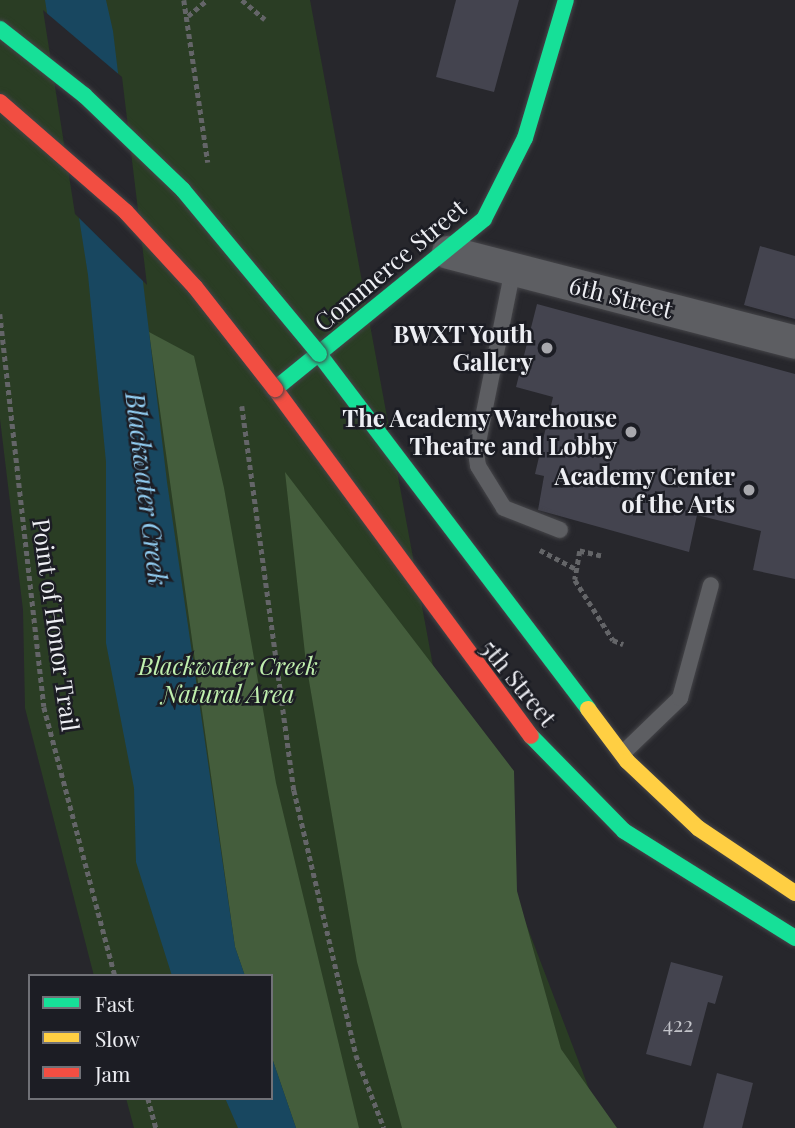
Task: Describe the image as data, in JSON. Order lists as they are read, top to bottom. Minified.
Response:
{"streets":{"main road":["Commerce Street","5th Street"],"street":["6th Street"],"path":["Point of Honor Trail"]},"crossings":[["Commerce Street","6th Street"],["Commerce Street","5th Street"]],"water":["Blackwater Creek"],"parks":["Blackwater Creek Natural Area"],"places":["BWXT Youth Gallery","The Academy Warehouse Theatre and Lobby","Academy Center of the Arts"],"house_numbers":["422"],"legend":["Fast","Slow","Jam"]}
